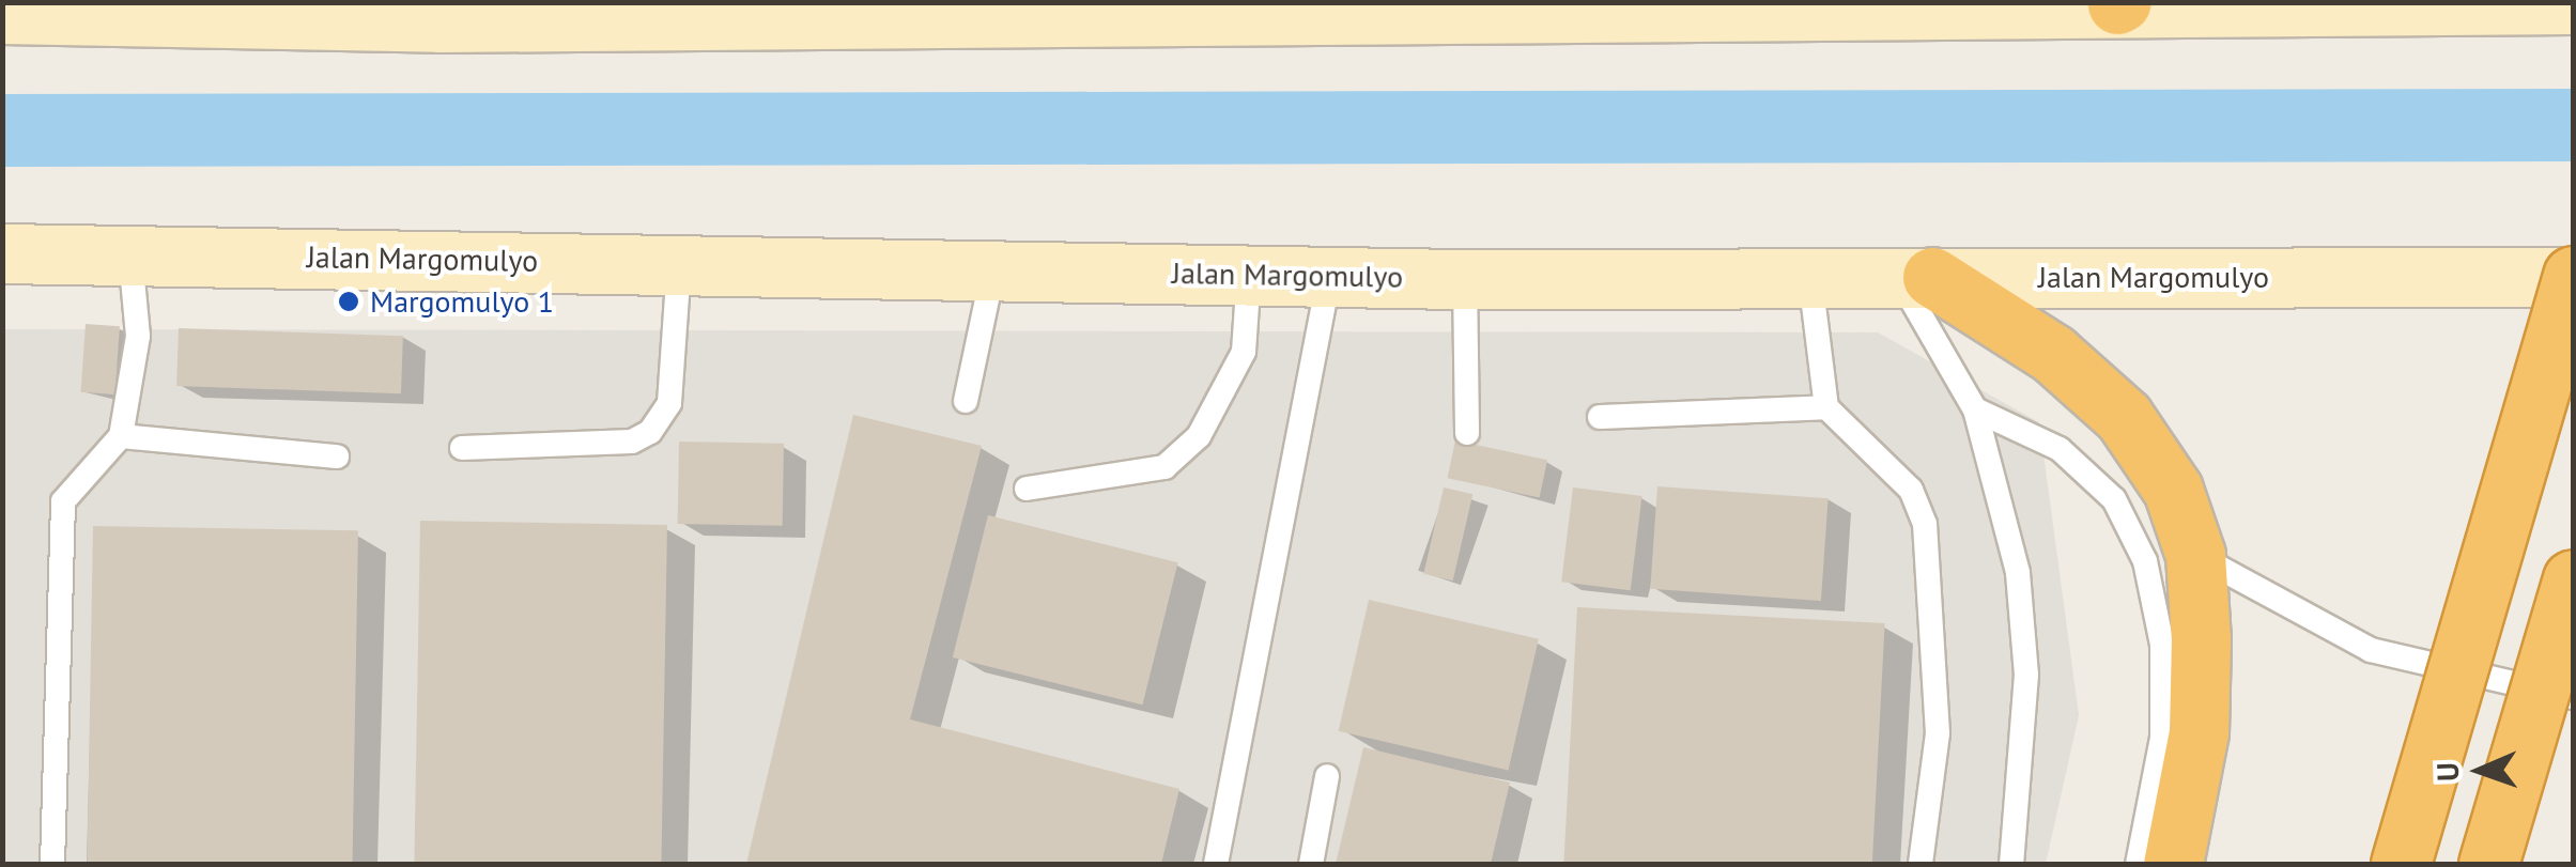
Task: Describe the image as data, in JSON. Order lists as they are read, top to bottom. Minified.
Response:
{"streets":{"main road":["Jalan Margomulyo"]},"places":["Margomulyo 1"],"north":"left"}
